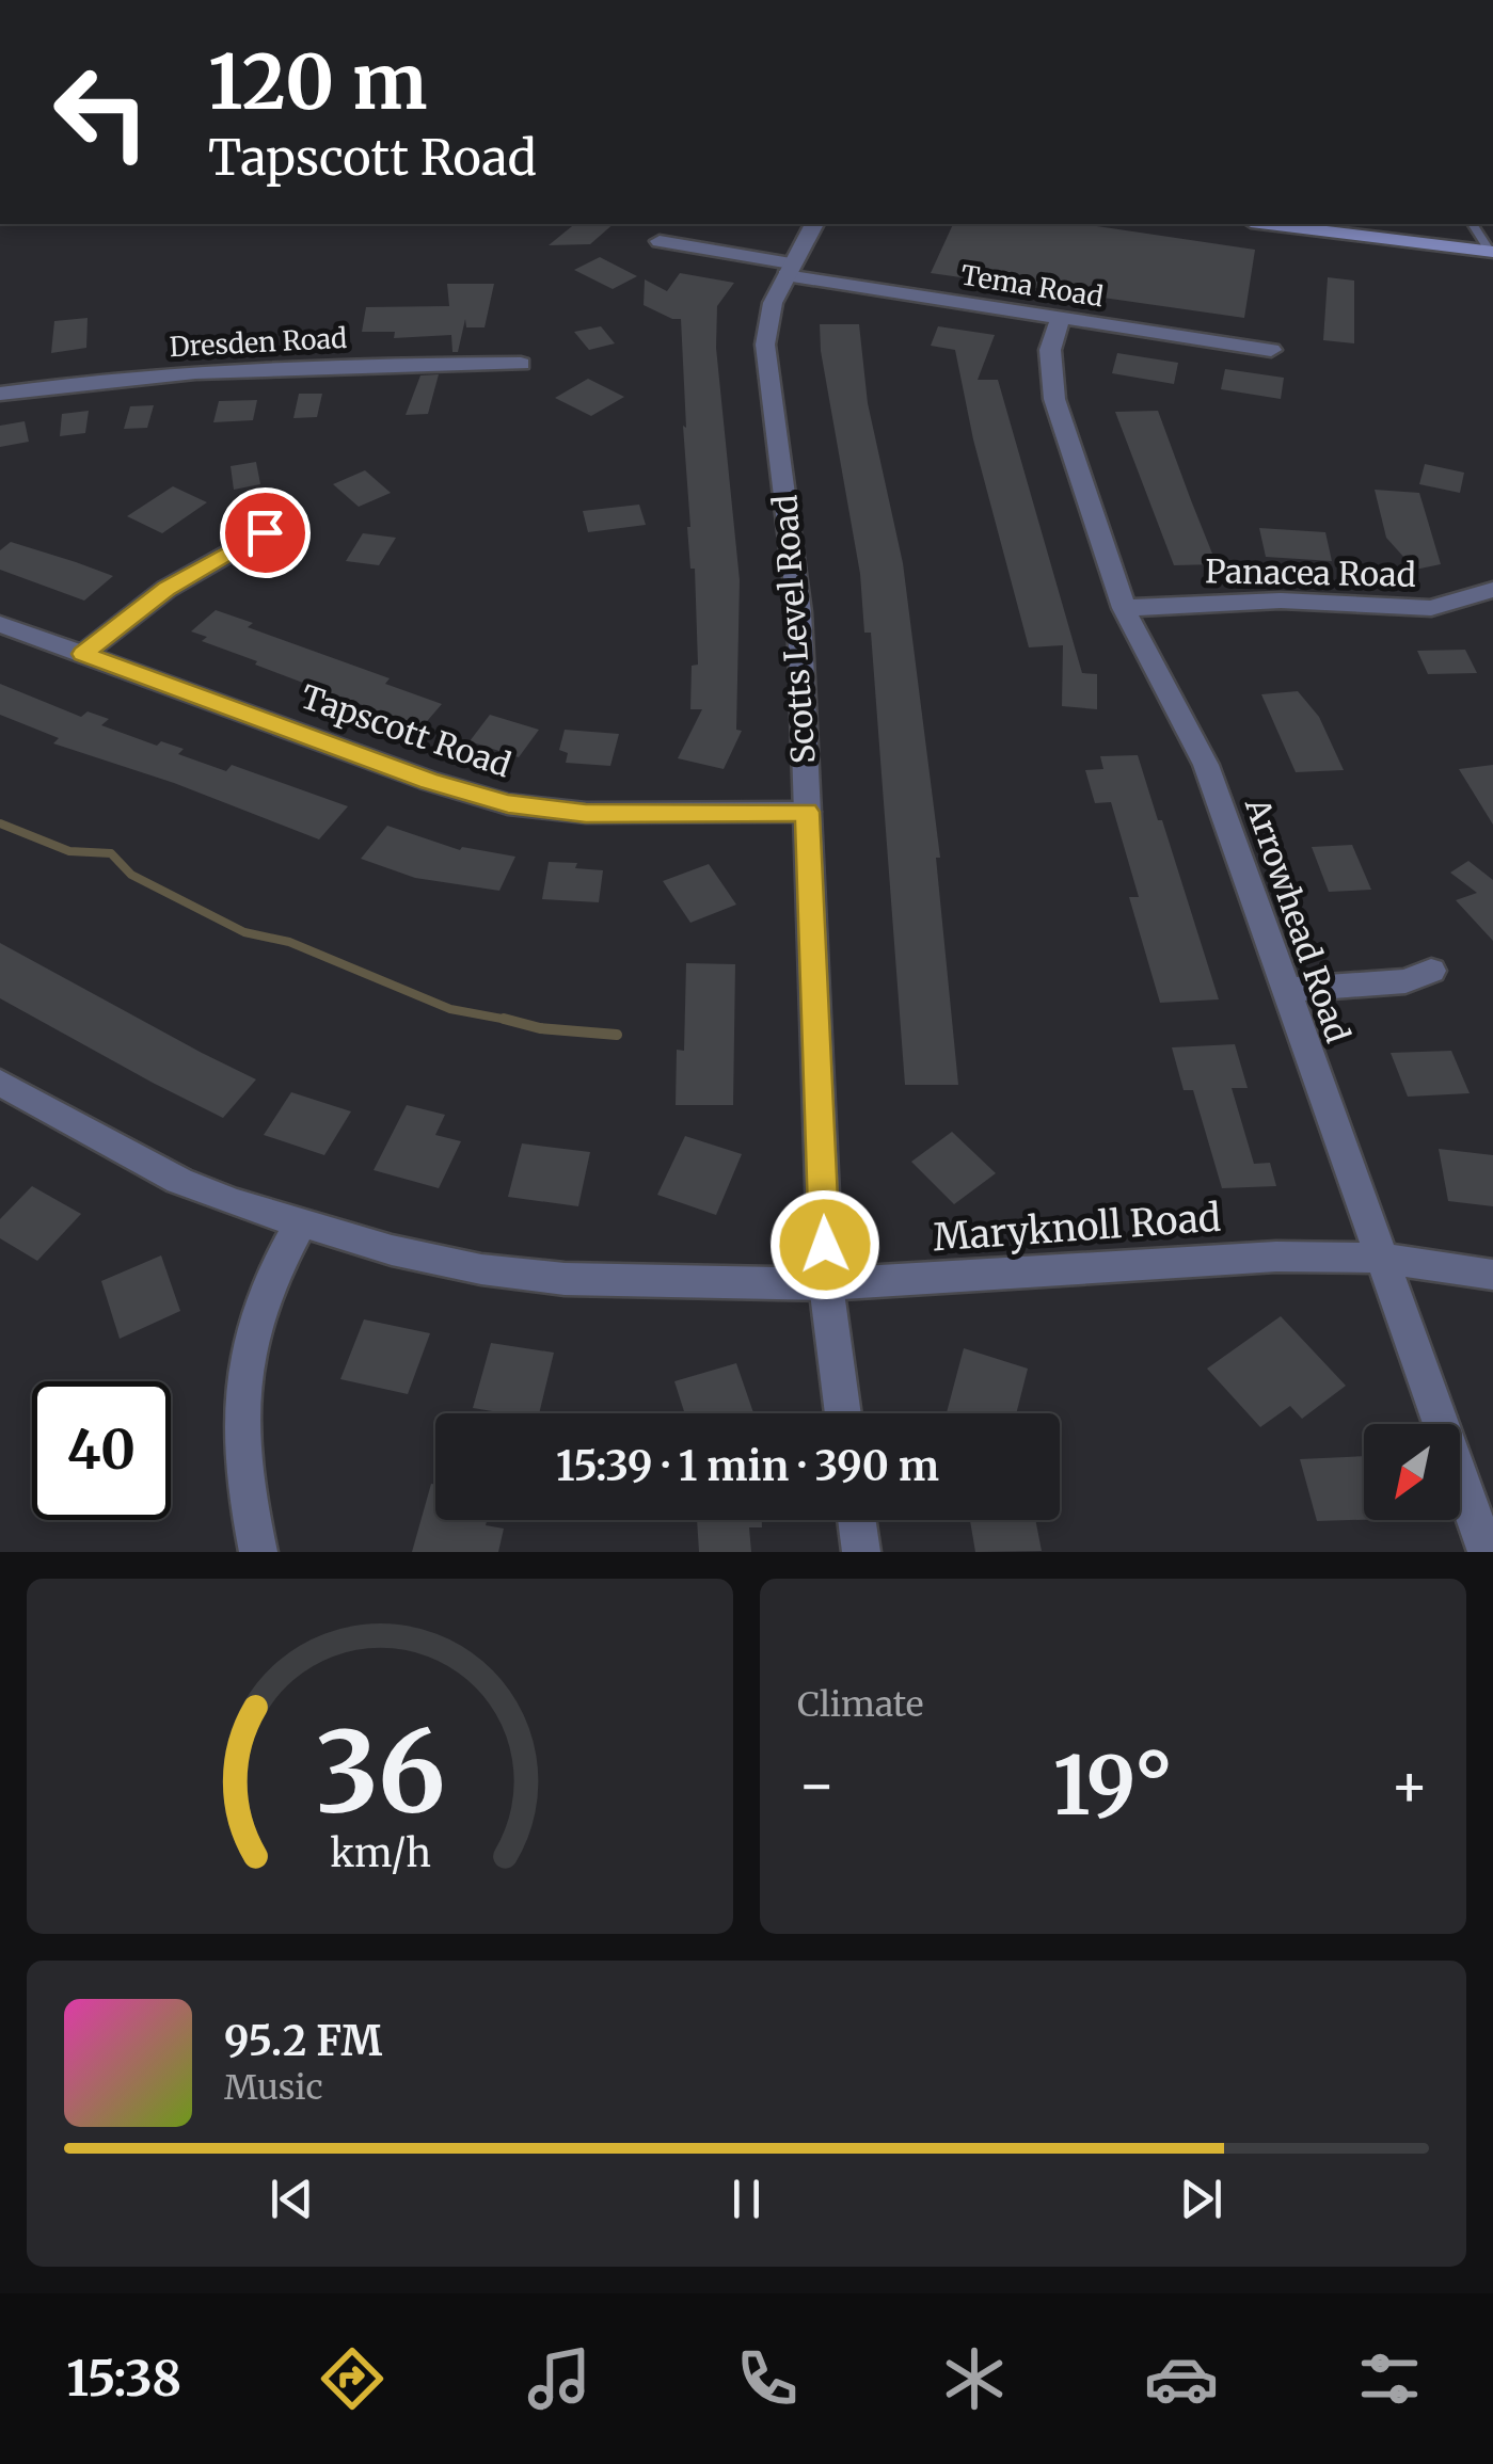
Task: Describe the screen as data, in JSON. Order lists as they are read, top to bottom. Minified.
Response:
{"streets":{"street":["Tema Road","Dresden Road","Panacea Road","Scotts Level Road","Tapscott Road","Arrowhead Road","Maryknoll Road"]},"crossings":[["Tema Road","Scotts Level Road"],["Tema Road","Arrowhead Road"],["Panacea Road","Arrowhead Road"],["Scotts Level Road","Tapscott Road"],["Scotts Level Road","Maryknoll Road"],["Arrowhead Road","Maryknoll Road"]],"north":"bottom left","page":{"turn":["120 m","Tapscott Road"],"limit":"40","trip":"15:39 · 1 min · 390 m","tile":"Climate","heat":["−","19°","+"],"song":["95.2 FM","Music"],"tabs":"15:38","gauge":["36","km/h"]}}
